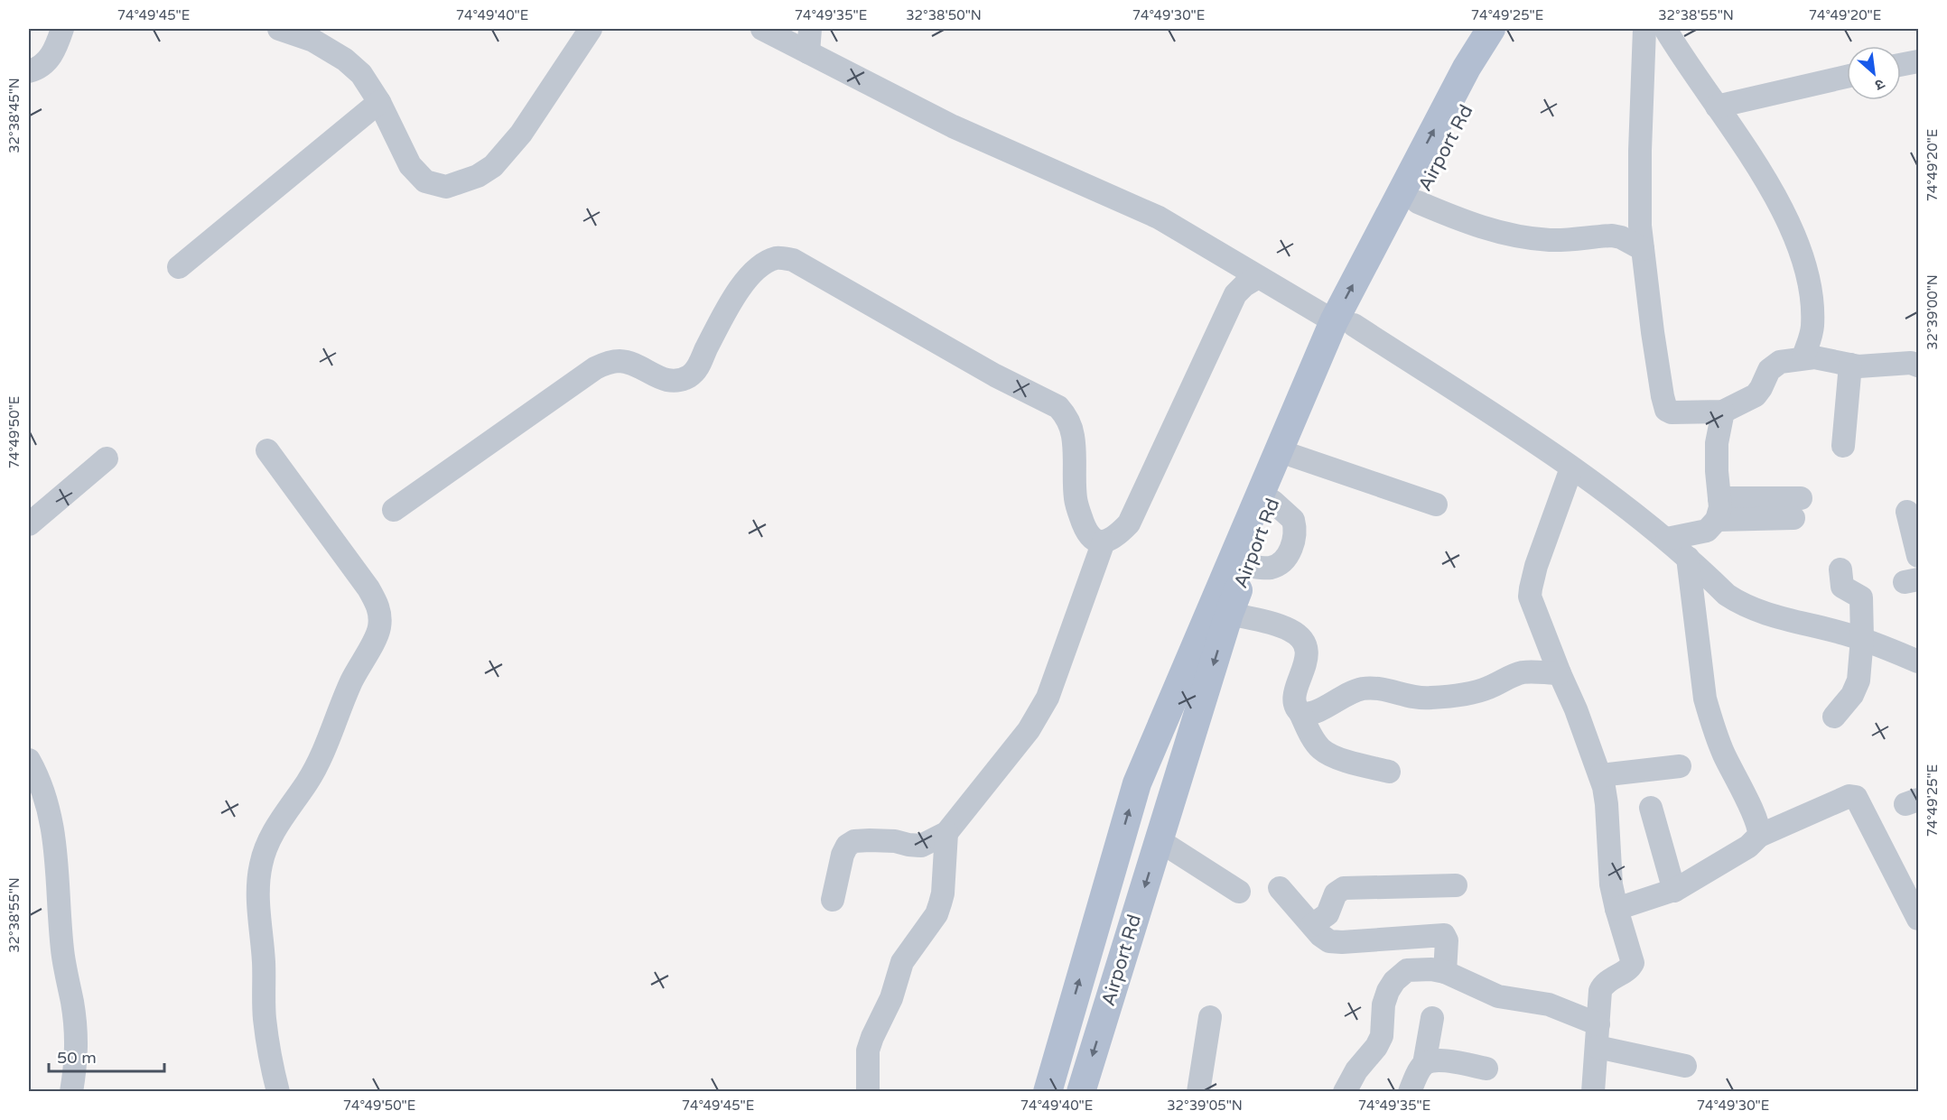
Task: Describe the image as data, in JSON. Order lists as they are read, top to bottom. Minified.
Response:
{"streets":{"main road":["Airport Rd"]},"scale_bar":"50 m","north":"bottom right","coordinates":["74°49'45\"E","74°49'40\"E","74°49'35\"E","32°38'50\"N","74°49'30\"E","74°49'25\"E","32°38'55\"N","74°49'20\"E","32°38'45\"N","32°39'00\"N","74°49'50\"E","32°39'05\"N"]}
